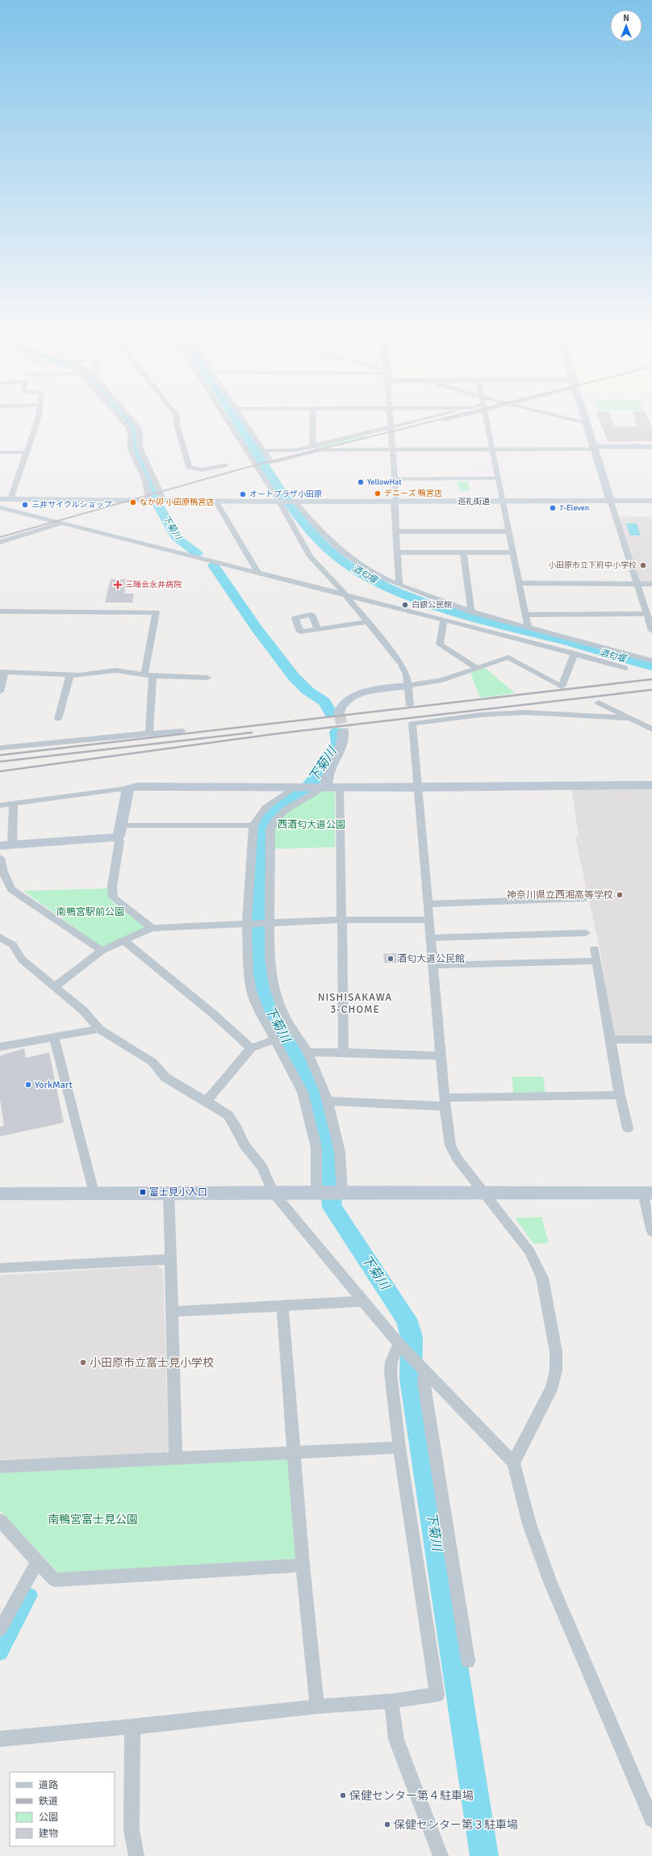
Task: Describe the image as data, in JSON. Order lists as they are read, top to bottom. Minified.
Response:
{"streets":{"street":["巡礼街道"]},"districts":["NISHISAKAWA 3-CHOME"],"water":["下菊川","酒匂堰"],"parks":["西酒匂大道公園","南鴨宮駅前公園","南鴨宮富士見公園"],"places":{"other":["YellowHat","デニーズ 鴨宮店","オートプラザ小田原","なか卯 小田原鴨宮店","三井サイクルショップ","7-Eleven","小田原市立下府中小学校","白銀公民館","神奈川県立西湘高等学校","酒匂大道公民館","YorkMart","小田原市立富士見小学校","保健センター第４駐車場","保健センター第３駐車場"],"health":["三暉会永井病院"],"transit":["富士見小入口"]},"legend":["道路","鉄道","公園","建物"],"north":"top"}
